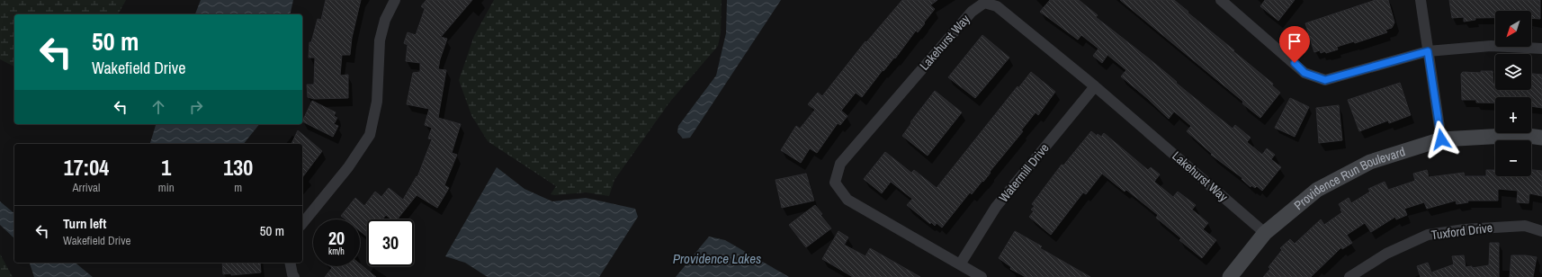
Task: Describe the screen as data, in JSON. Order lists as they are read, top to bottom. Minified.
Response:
{"streets":{"street":["Lakehurst Way","Watermill Drive","Providence Run Boulevard","Tuxford Drive"]},"crossings":[["Lakehurst Way","Watermill Drive"],["Lakehurst Way","Providence Run Boulevard"]],"water":["Providence Lakes"],"north":"bottom left","page":{"map_buttons":["+","−"],"turn":["50 m","Wakefield Drive"],"eta":["17:04","Arrival","1","min","130","m"],"list":[{"name":"Turn left","note":"Wakefield Drive","value":"50 m"}],"speed":"20 km/h","limit":"30"}}
